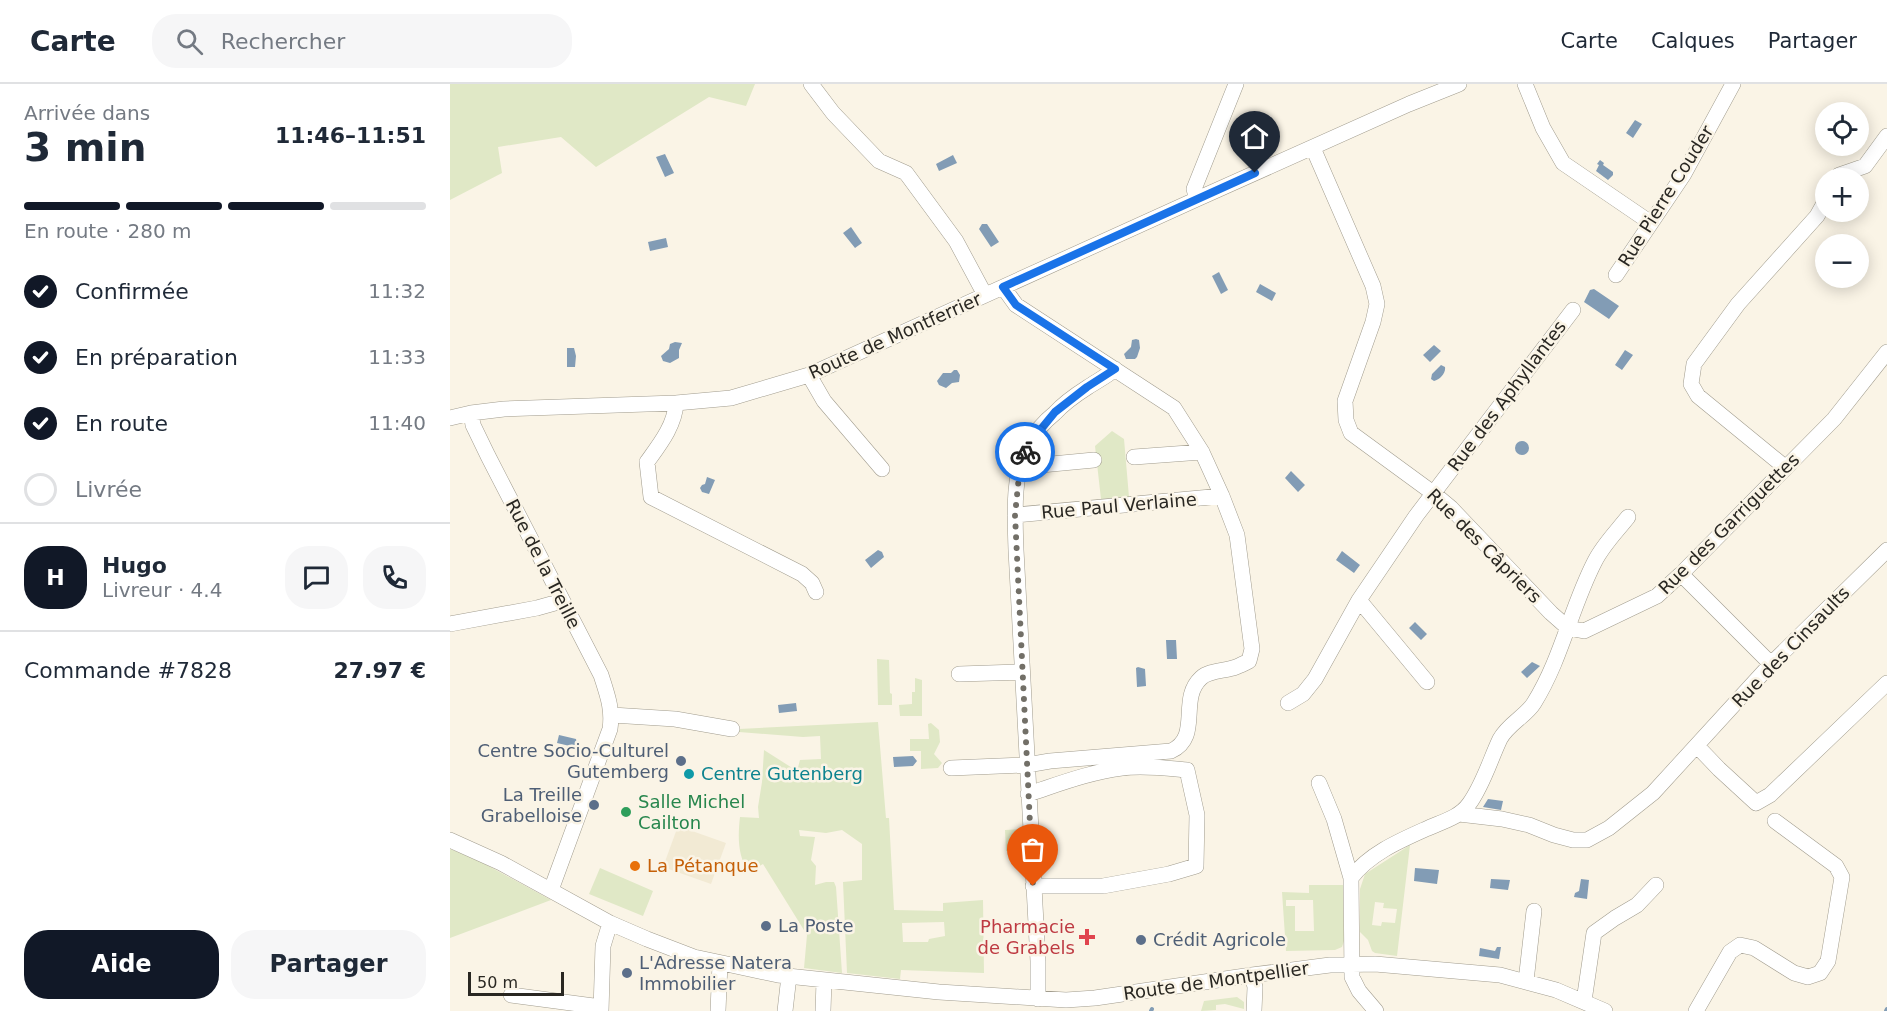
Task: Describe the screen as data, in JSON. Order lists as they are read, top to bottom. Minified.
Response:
{"streets":{"street":["Rue Pierre Couder","Route de Montferrier","Rue des Aphyllantes","Rue Paul Verlaine","Rue des Garriguettes","Rue des Câpriers","Rue de la Treille","Rue des Cinsaults","Route de Montpellier"]},"crossings":[["Route de Montferrier","Rue des Câpriers"],["Route de Montferrier","Rue de la Treille"],["Rue des Aphyllantes","Rue des Câpriers"],["Rue des Garriguettes","Rue des Câpriers"],["Rue de la Treille","Route de Montpellier"]],"places":{"other":["Centre Socio-Culturel Gutemberg","Centre Gutenberg","La Treille Grabelloise","Salle Michel Cailton","La Pétanque","La Poste","Crédit Agricole","L'Adresse Natera Immobilier"],"health":["Pharmacie de Grabels"]},"scale_bar":"50 m","page":{"header":"Carte","search":"Rechercher","nav":["Carte","Calques","Partager"],"heading":["3 min","Arrivée dans","11:46–11:51"],"panel":["Hugo","Livreur · 4.4","Commande #7828","27.97 €"],"map_buttons":["+","−"],"bar":"En route · 280 m","list":[["Confirmée","11:32"],["En préparation","11:33"],["En route","11:40"],"Livrée"],"round":"H","buttons":["Aide","Partager"],"scale":"50 m"}}
